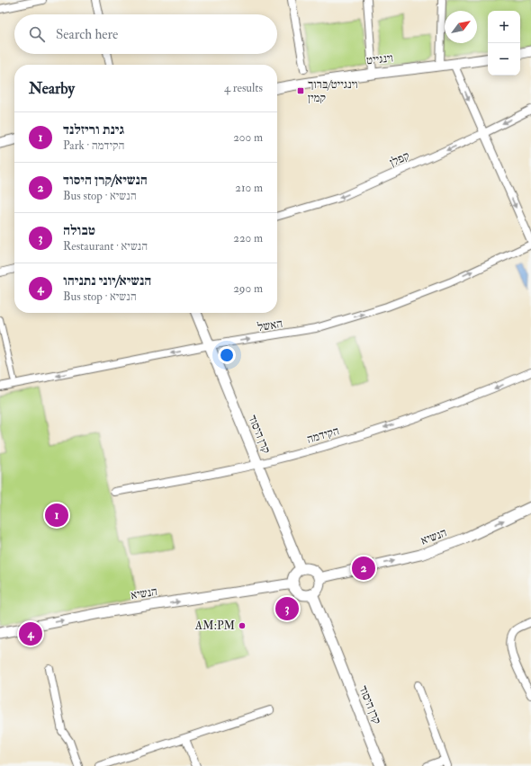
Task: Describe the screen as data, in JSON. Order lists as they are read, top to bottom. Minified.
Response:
{"streets":{"street":["וינגייט","קפלן","האשל","קרן היסוד","הקידמה","הנשיא"]},"crossings":[["האשל","קרן היסוד"],["קרן היסוד","הקידמה"],["קרן היסוד","הנשיא"]],"one_way":["קפלן","הקידמה","הנשיא"],"places":{"transit":["וינגייט/ברוך קמין"],"other":["AM:PM"]},"north":"top right","page":{"map_buttons":["+","−"],"search":"Search here","heading":["Nearby","4 results"],"list":[{"mark":"1","name":"גינת וריזלנד","note":"Park · הקידמה","value":"200 m"},{"mark":"2","name":"הנשיא/קרן היסוד","note":"Bus stop · הנשיא","value":"210 m"},{"mark":"3","name":"טבולה","note":"Restaurant · הנשיא","value":"220 m"},{"mark":"4","name":"הנשיא/יוני נתניהו","note":"Bus stop · הנשיא","value":"290 m"}],"pins":["1","2","3","4"]}}
